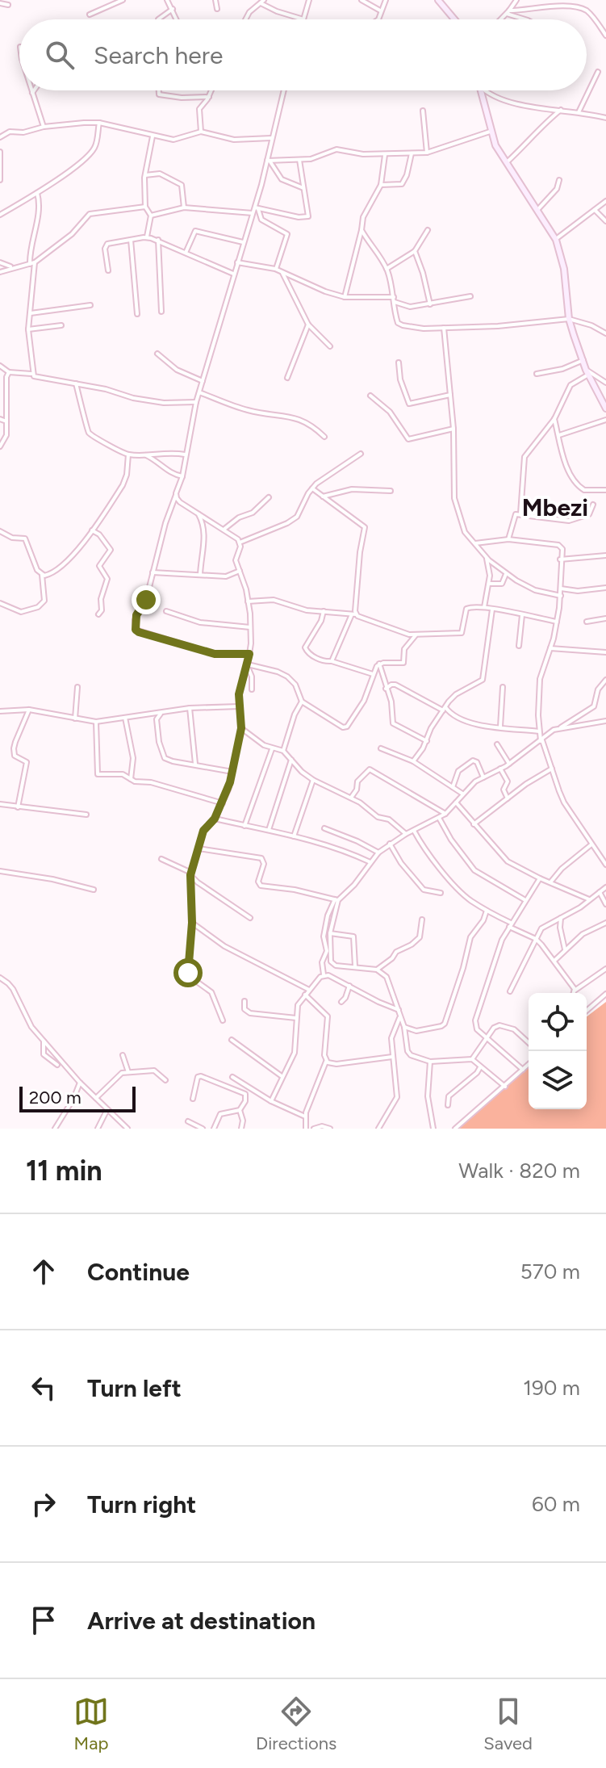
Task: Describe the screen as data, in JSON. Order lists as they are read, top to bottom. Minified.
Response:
{"districts":["Mbezi"],"scale_bar":"200 m","page":{"search":"Search here","scale":"200 m","heading":["11 min","Walk · 820 m"],"list":[["Continue","570 m"],["Turn left","190 m"],["Turn right","60 m"],"Arrive at destination"],"nav":["Map","Directions","Saved"]}}
